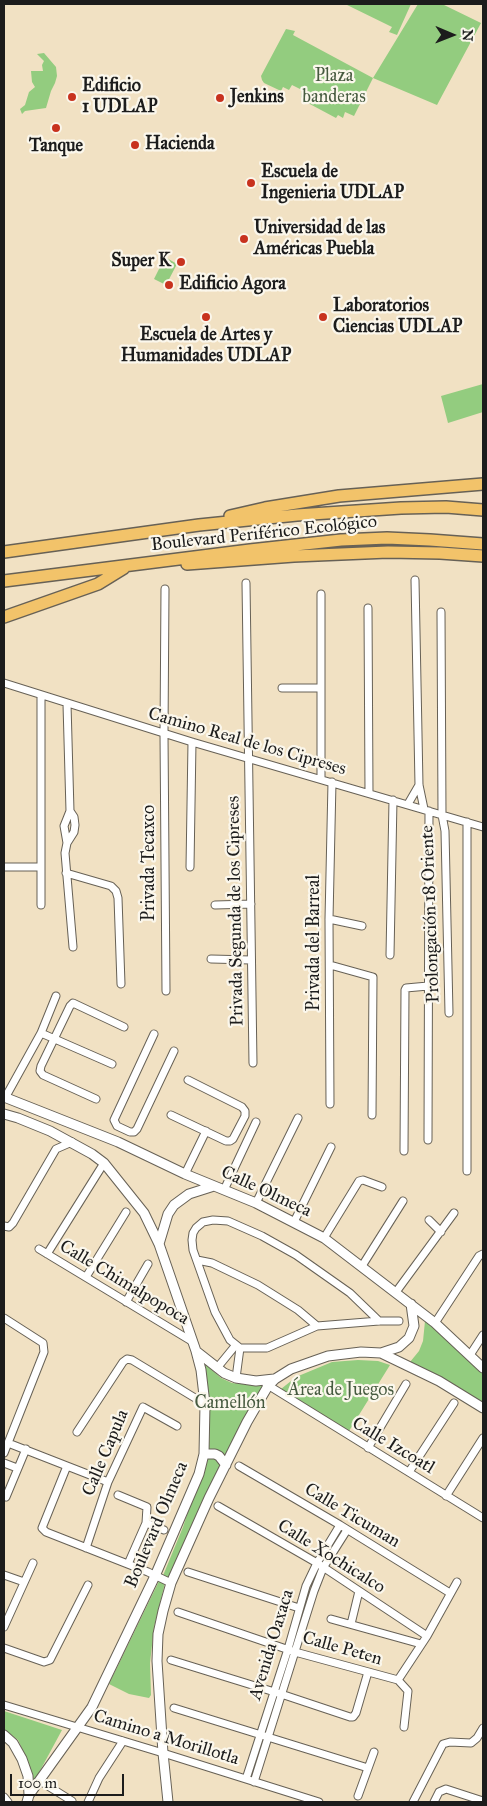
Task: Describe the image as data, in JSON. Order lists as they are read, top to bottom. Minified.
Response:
{"streets":{"highway":["Boulevard Periférico Ecológico"],"street":["Camino Real de los Cipreses","Privada Tecaxco","Privada Segunda de los Cipreses","Prolongación 18 Oriente","Privada del Barreal","Calle Olmeca","Calle Chimalpopoca","Calle Izcoatl","Calle Capula","Calle Ticuman","Boulevard Olmeca","Calle Xochicalco","Avenida Oaxaca","Calle Peten","Camino a Morillotla"]},"crossings":[["Camino Real de los Cipreses","Privada Tecaxco"],["Camino Real de los Cipreses","Privada Segunda de los Cipreses"],["Camino Real de los Cipreses","Prolongación 18 Oriente"],["Camino Real de los Cipreses","Privada del Barreal"],["Calle Chimalpopoca","Boulevard Olmeca"],["Calle Ticuman","Avenida Oaxaca"],["Boulevard Olmeca","Camino a Morillotla"],["Calle Xochicalco","Avenida Oaxaca"],["Avenida Oaxaca","Calle Peten"],["Avenida Oaxaca","Camino a Morillotla"]],"parks":["Plaza banderas","Área de Juegos","Camellón"],"places":["Edificio 1 UDLAP","Jenkins","Tanque","Hacienda","Escuela de Ingenieria UDLAP","Universidad de las Américas Puebla","Super K","Edificio Agora","Escuela de Artes y Humanidades UDLAP","Laboratorios Ciencias UDLAP"],"scale_bar":"100 m","north":"right"}
